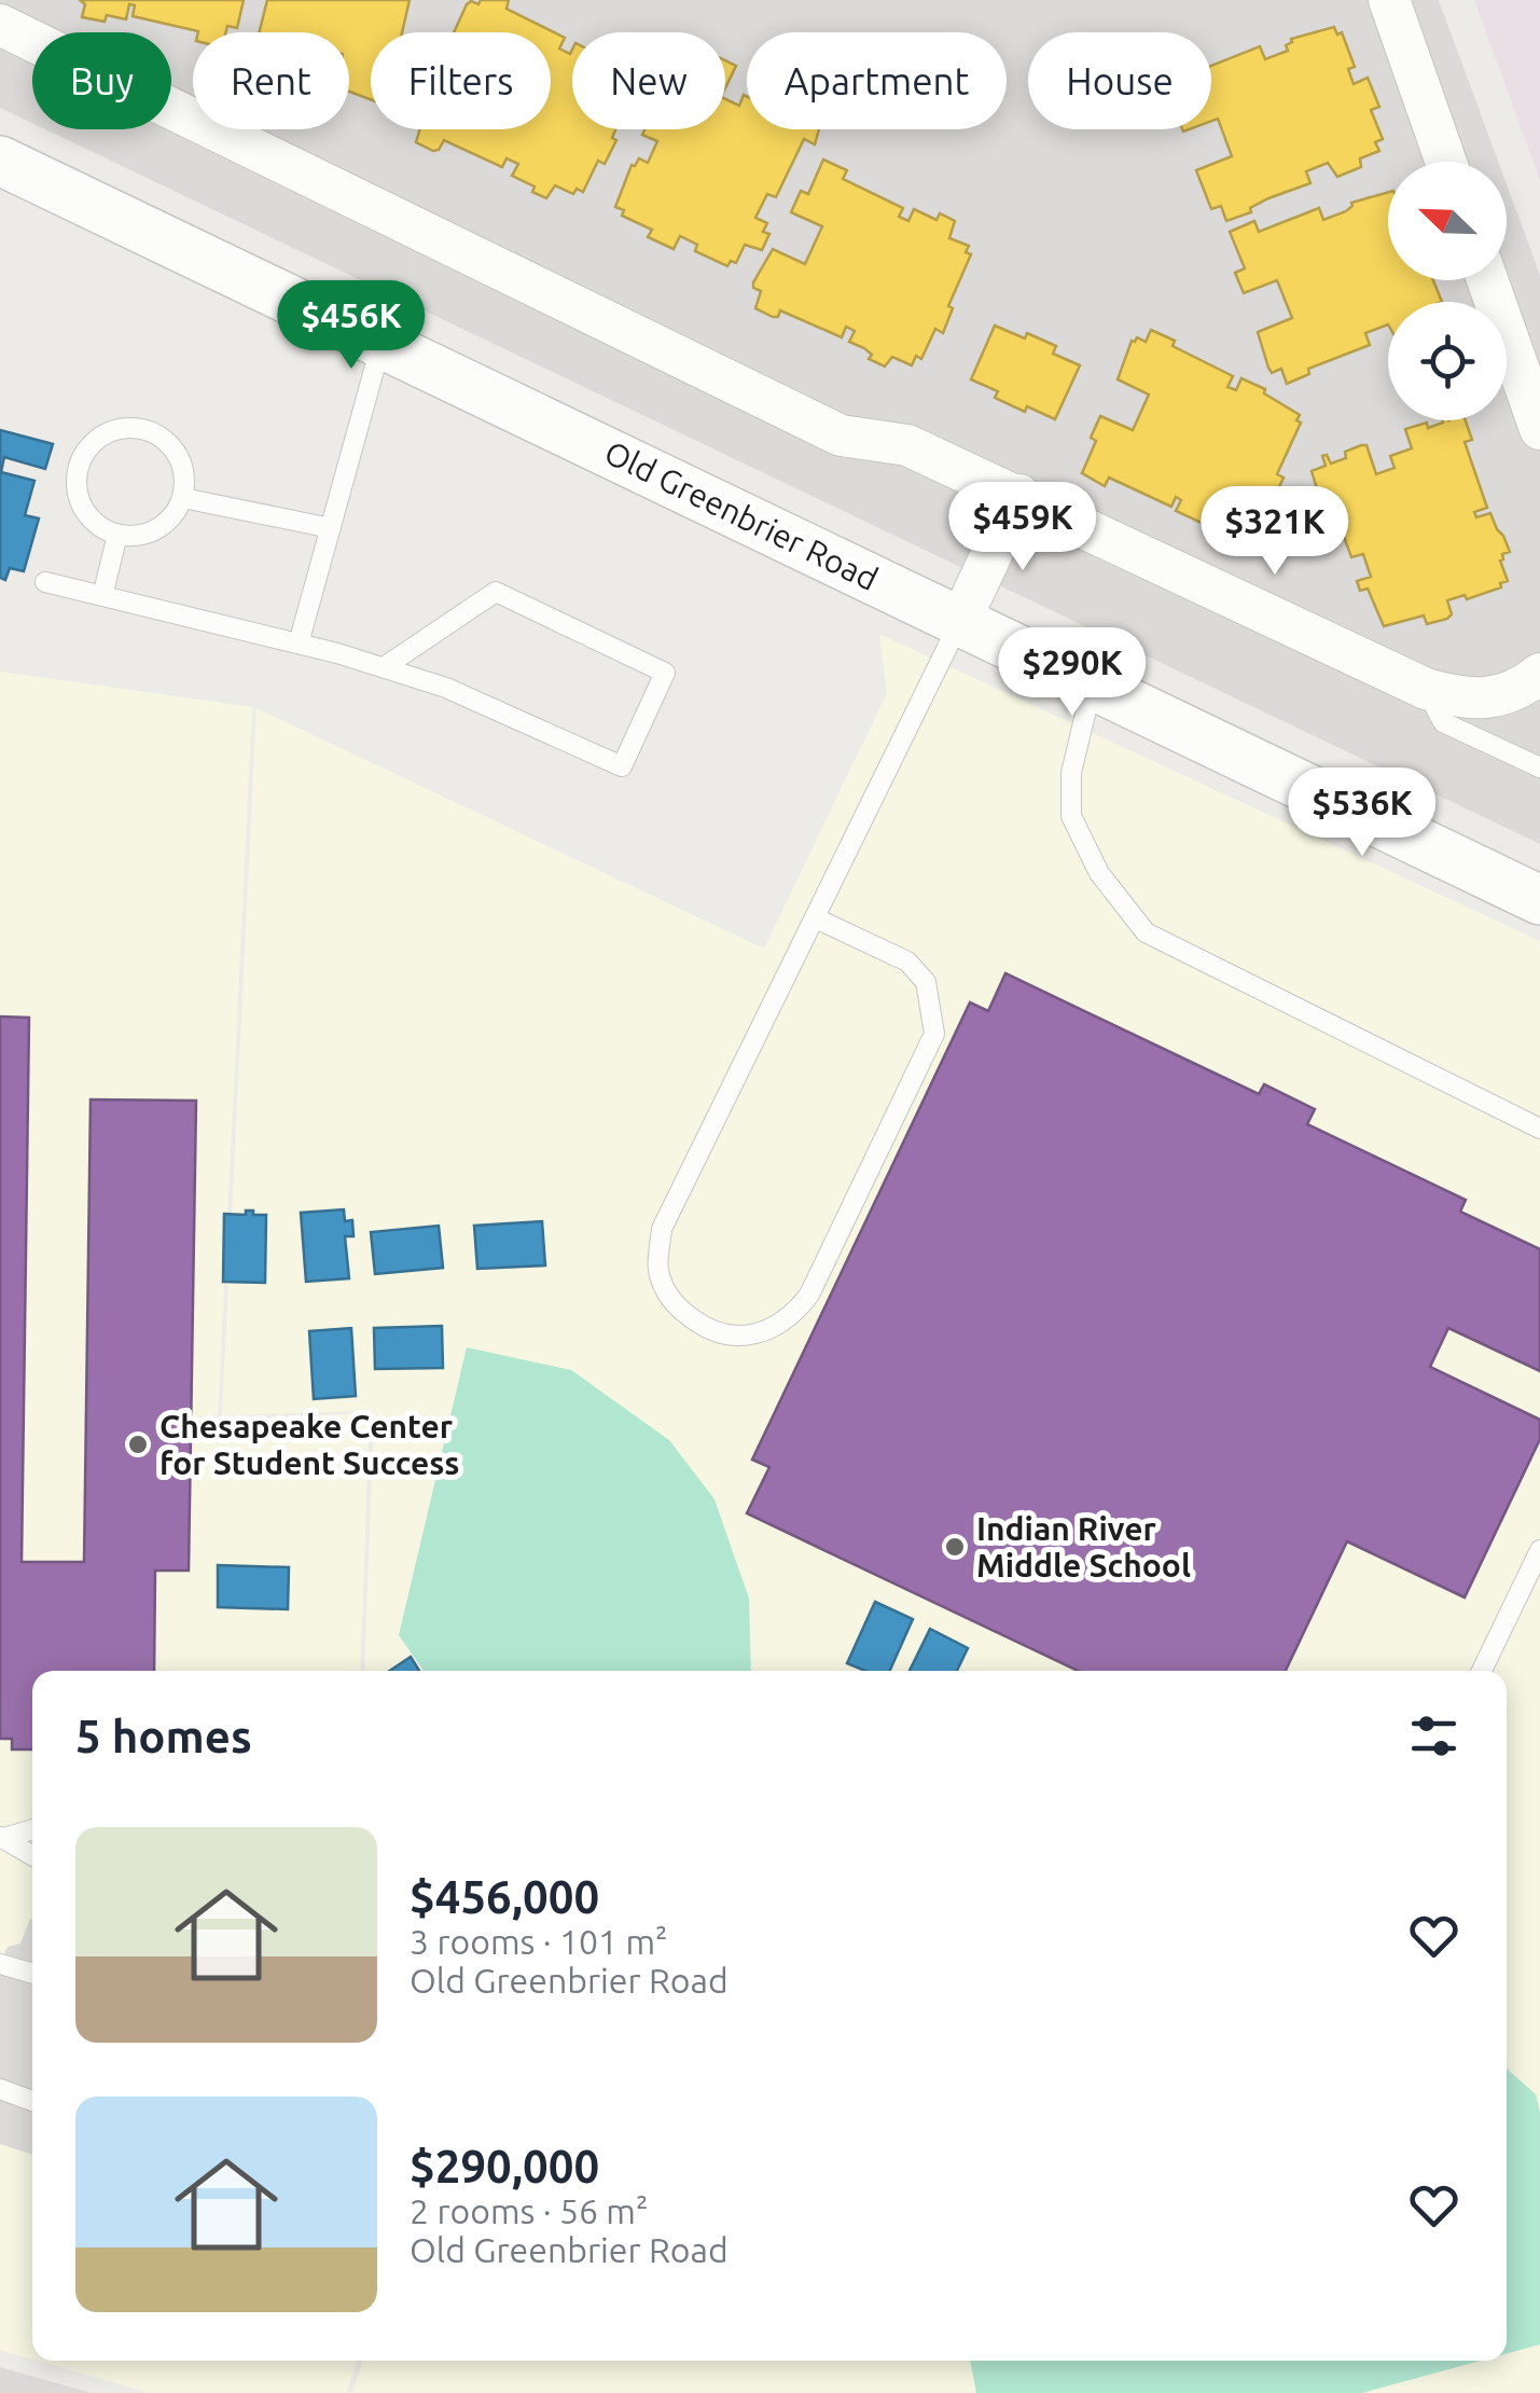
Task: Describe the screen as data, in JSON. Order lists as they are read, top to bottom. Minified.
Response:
{"streets":{"street":["Old Greenbrier Road"]},"places":["Chesapeake Center for Student Success","Indian River Middle School"],"north":"top left","page":{"chip":["Buy","Rent","Filters","New","Apartment","House"],"price":["$456K","$459K","$321K","$290K","$536K"],"heading":"5 homes","list":[{"name":"$456,000","note":"3 rooms · 101 m² · Old Greenbrier Road"},{"name":"$290,000","note":"2 rooms · 56 m² · Old Greenbrier Road"}]}}
